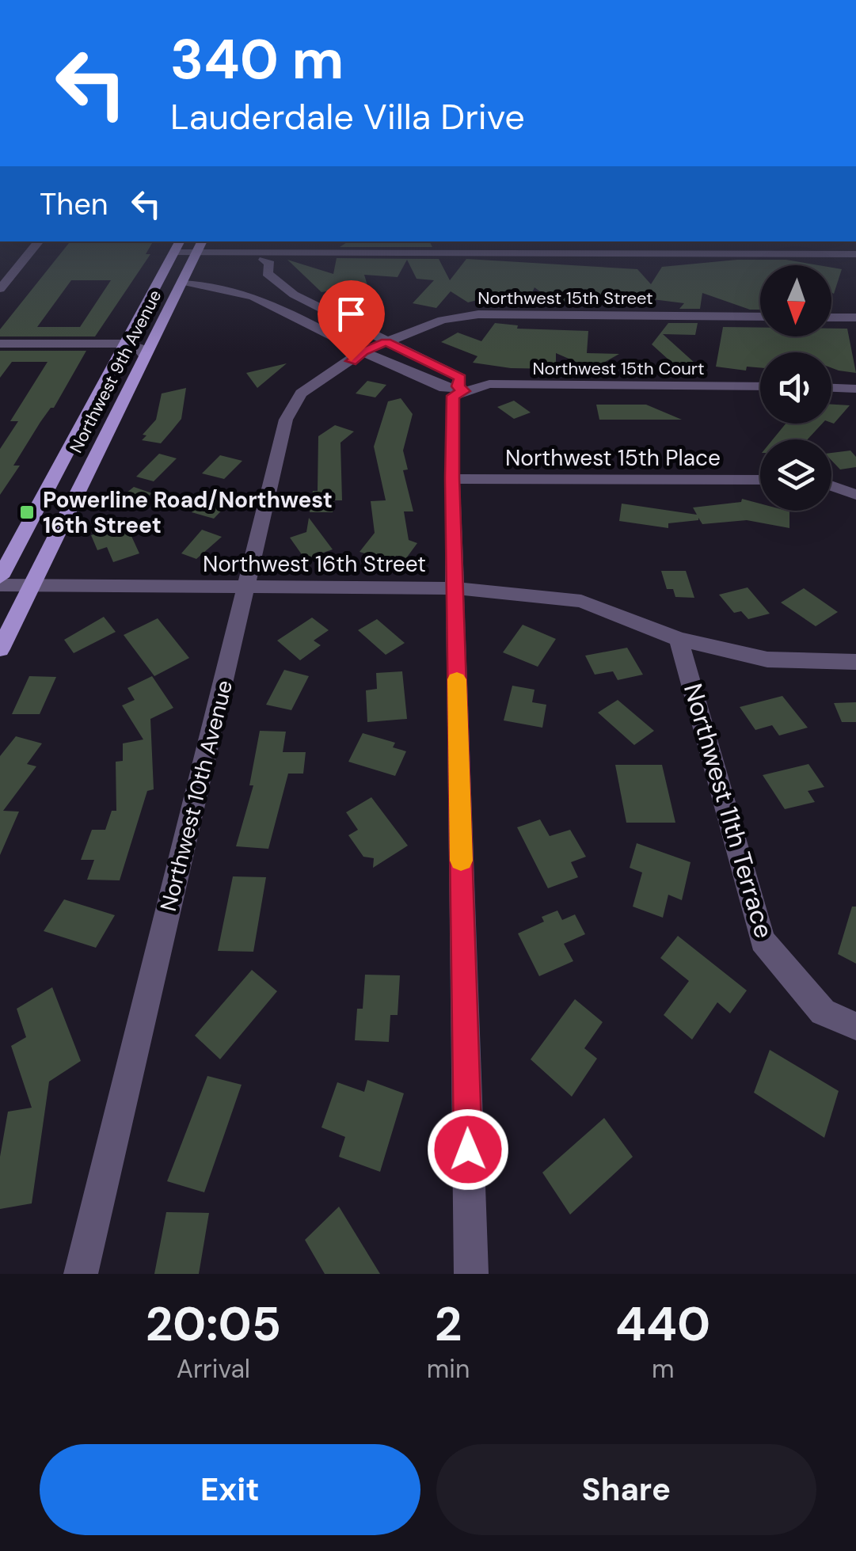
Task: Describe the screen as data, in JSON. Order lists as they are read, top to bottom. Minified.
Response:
{"streets":{"main road":["Northwest 9th Avenue"],"street":["Northwest 15th Street","Northwest 15th Court","Northwest 15th Place","Northwest 16th Street","Northwest 10th Avenue","Northwest 11th Terrace"]},"crossings":[["Northwest 15th Street","Northwest 10th Avenue"],["Northwest 9th Avenue","Northwest 16th Street"],["Northwest 16th Street","Northwest 10th Avenue"],["Northwest 16th Street","Northwest 11th Terrace"]],"places":{"transit":["Powerline Road/Northwest 16th Street"]},"north":"bottom","page":{"turn":["340 m","Lauderdale Villa Drive"],"then":"Then","eta":["20:05","Arrival","2","min","440","m"],"buttons":["Exit","Share"]}}
